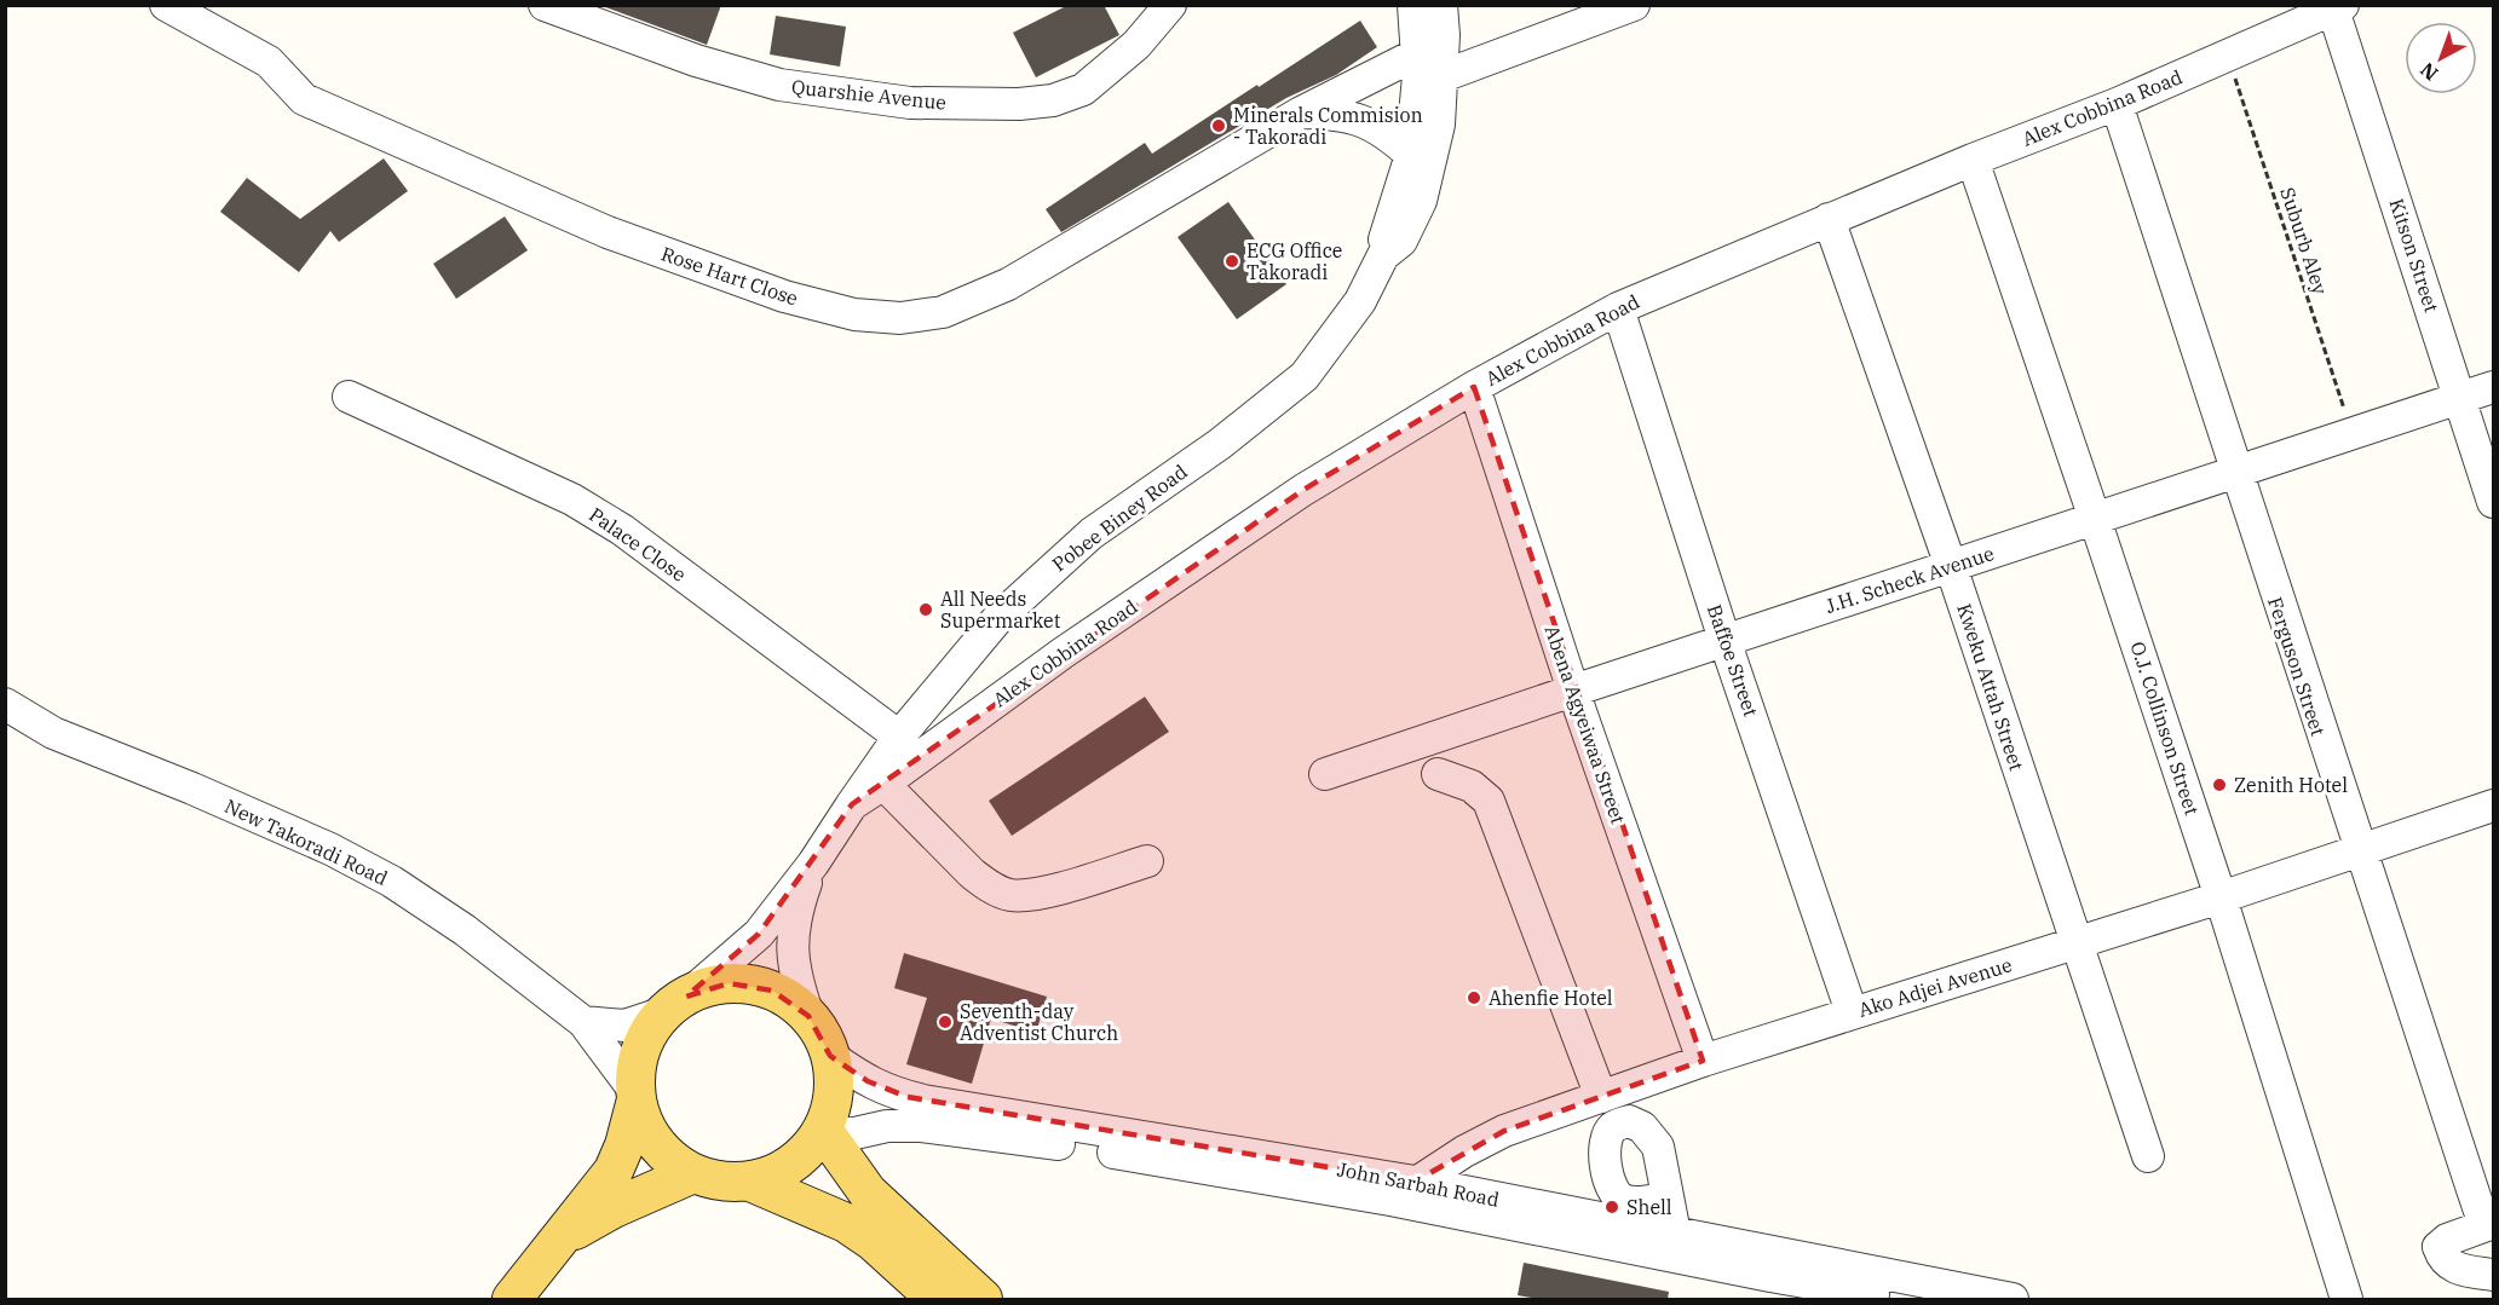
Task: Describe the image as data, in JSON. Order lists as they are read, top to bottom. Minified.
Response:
{"streets":{"street":["Quarshie Avenue","Alex Cobbina Road","Kitson Street","Rose Hart Close","Pobee Biney Road","Palace Close","J.H. Scheck Avenue","Baffoe Street","Ferguson Street","Kweku Attah Street","Abena Agyeiwaa Street","O.J. Collinson Street","New Takoradi Road","Ako Adjei Avenue","John Sarbah Road"],"path":["Suburb Aley"]},"crossings":[["Alex Cobbina Road","Suburb Aley"],["Alex Cobbina Road","Kitson Street"],["Alex Cobbina Road","Pobee Biney Road"],["Alex Cobbina Road","Baffoe Street"],["Alex Cobbina Road","Ferguson Street"],["Alex Cobbina Road","Kweku Attah Street"],["Alex Cobbina Road","Abena Agyeiwaa Street"],["Alex Cobbina Road","O.J. Collinson Street"],["Suburb Aley","J.H. Scheck Avenue"],["Kitson Street","J.H. Scheck Avenue"],["Rose Hart Close","Pobee Biney Road"],["Pobee Biney Road","Palace Close"],["J.H. Scheck Avenue","Baffoe Street"],["J.H. Scheck Avenue","Ferguson Street"],["J.H. Scheck Avenue","Kweku Attah Street"],["J.H. Scheck Avenue","Abena Agyeiwaa Street"],["J.H. Scheck Avenue","O.J. Collinson Street"],["Baffoe Street","Ako Adjei Avenue"],["Ferguson Street","Ako Adjei Avenue"],["Kweku Attah Street","Ako Adjei Avenue"],["Abena Agyeiwaa Street","Ako Adjei Avenue"],["O.J. Collinson Street","Ako Adjei Avenue"],["New Takoradi Road","John Sarbah Road"],["Ako Adjei Avenue","John Sarbah Road"]],"places":["Minerals Commision - Takoradi","ECG Office Takoradi","All Needs Supermarket","Zenith Hotel","Ahenfie Hotel","Seventh-day Adventist Church","Shell"],"north":"bottom left"}
